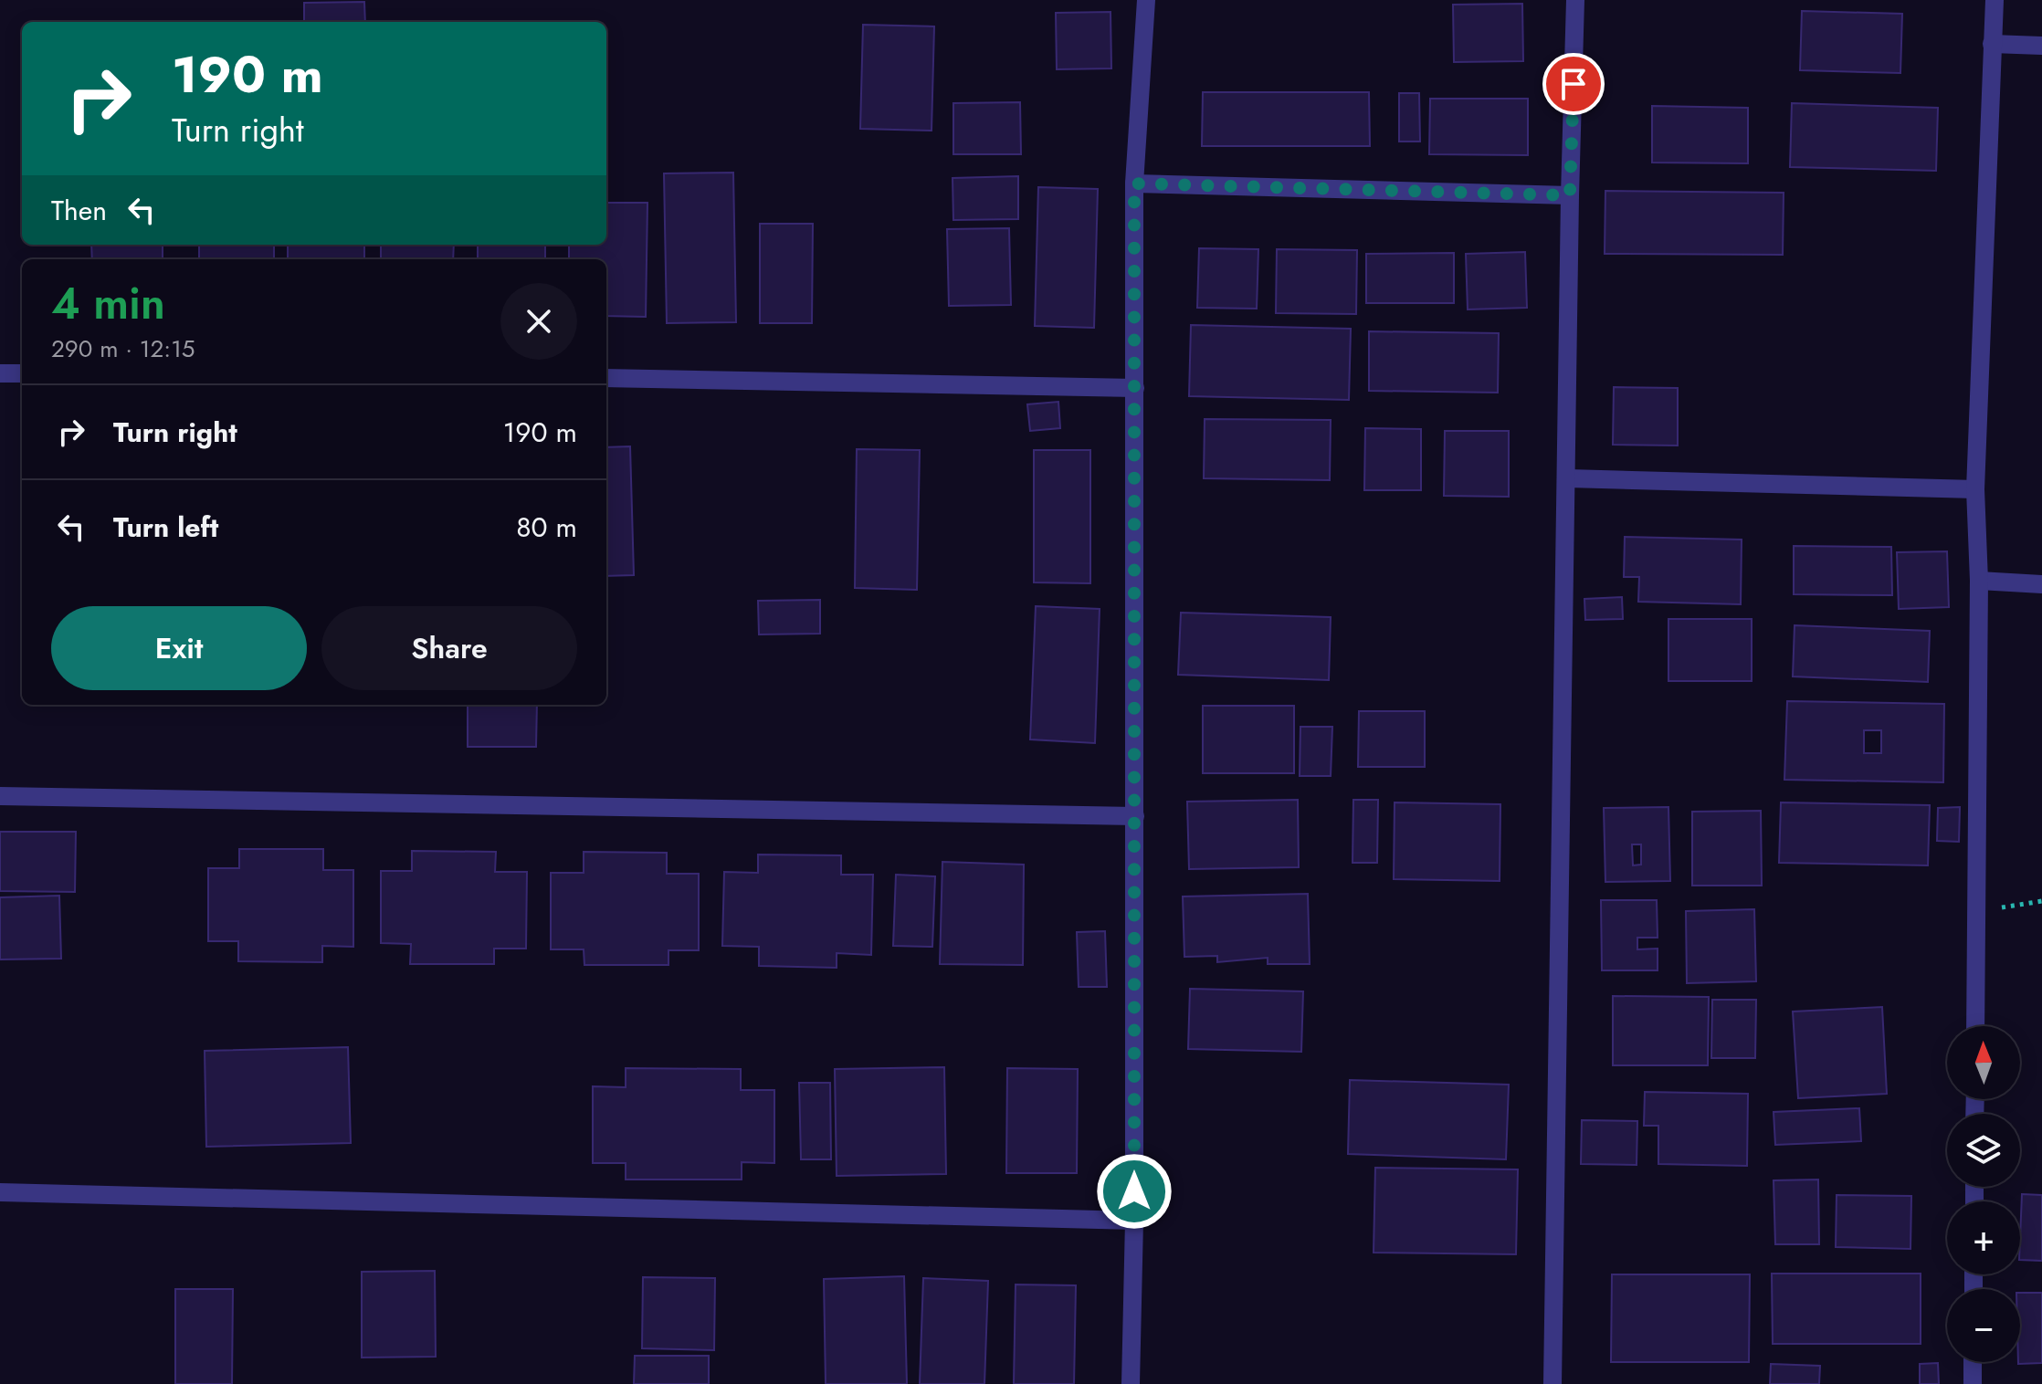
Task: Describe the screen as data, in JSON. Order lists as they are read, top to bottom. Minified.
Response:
{"north":"top","page":{"turn":["190 m","Turn right"],"then":"Then","heading":["4 min","290 m · 12:15"],"list":[{"name":"Turn right","value":"190 m"},{"name":"Turn left","value":"80 m"}],"buttons":["Exit","Share"],"map_buttons":["+","−"]}}
